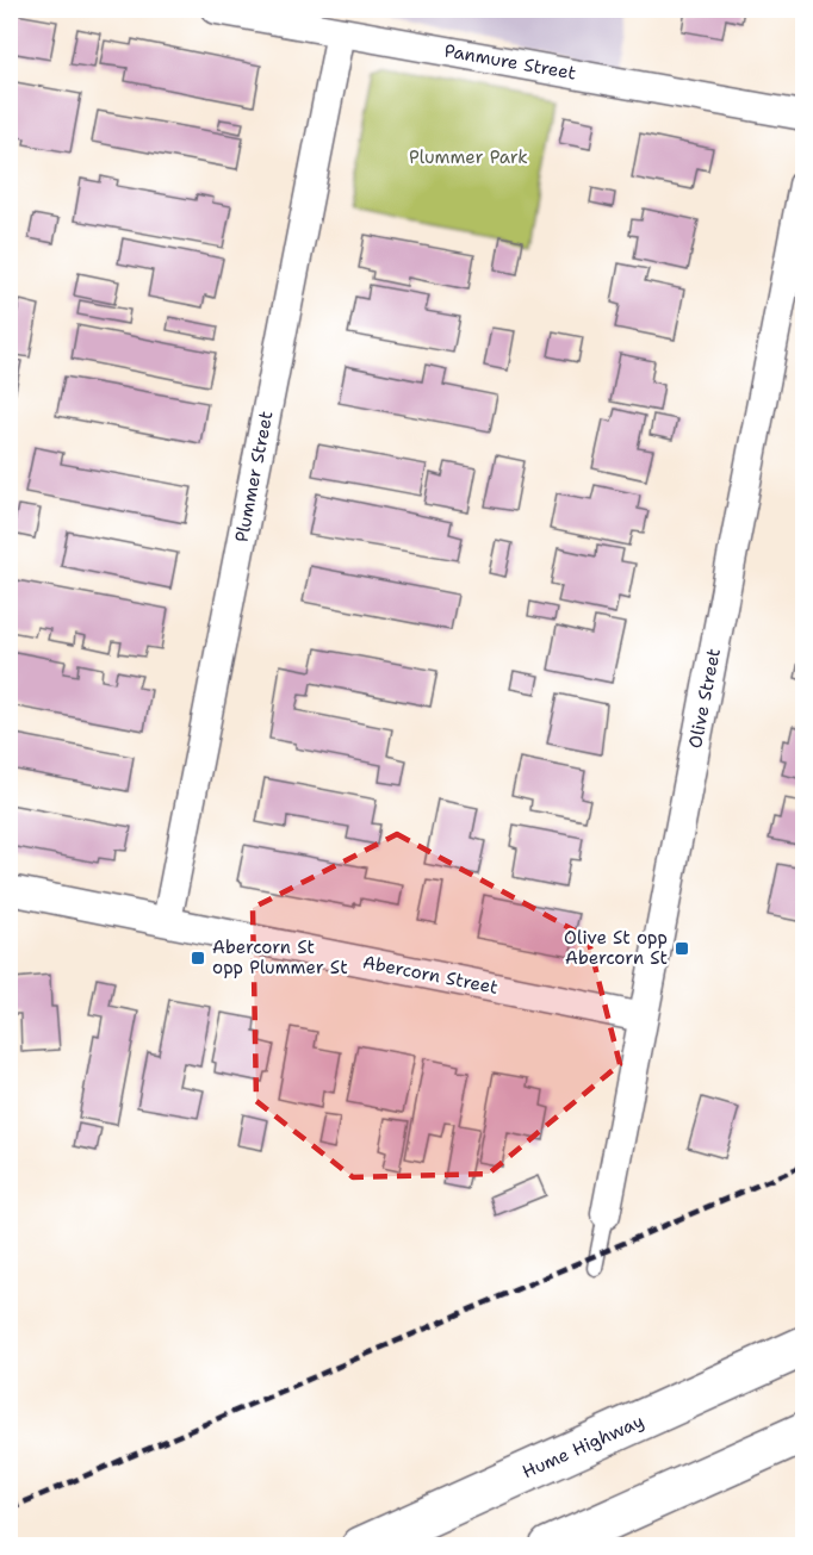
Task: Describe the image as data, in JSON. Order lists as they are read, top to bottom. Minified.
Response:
{"streets":{"highway":["Hume Highway"],"street":["Panmure Street","Plummer Street","Olive Street","Abercorn Street"]},"crossings":[["Panmure Street","Plummer Street"],["Plummer Street","Abercorn Street"],["Olive Street","Abercorn Street"]],"parks":["Plummer Park"],"places":{"transit":["Olive St opp Abercorn St","Abercorn St opp Plummer St"]}}
